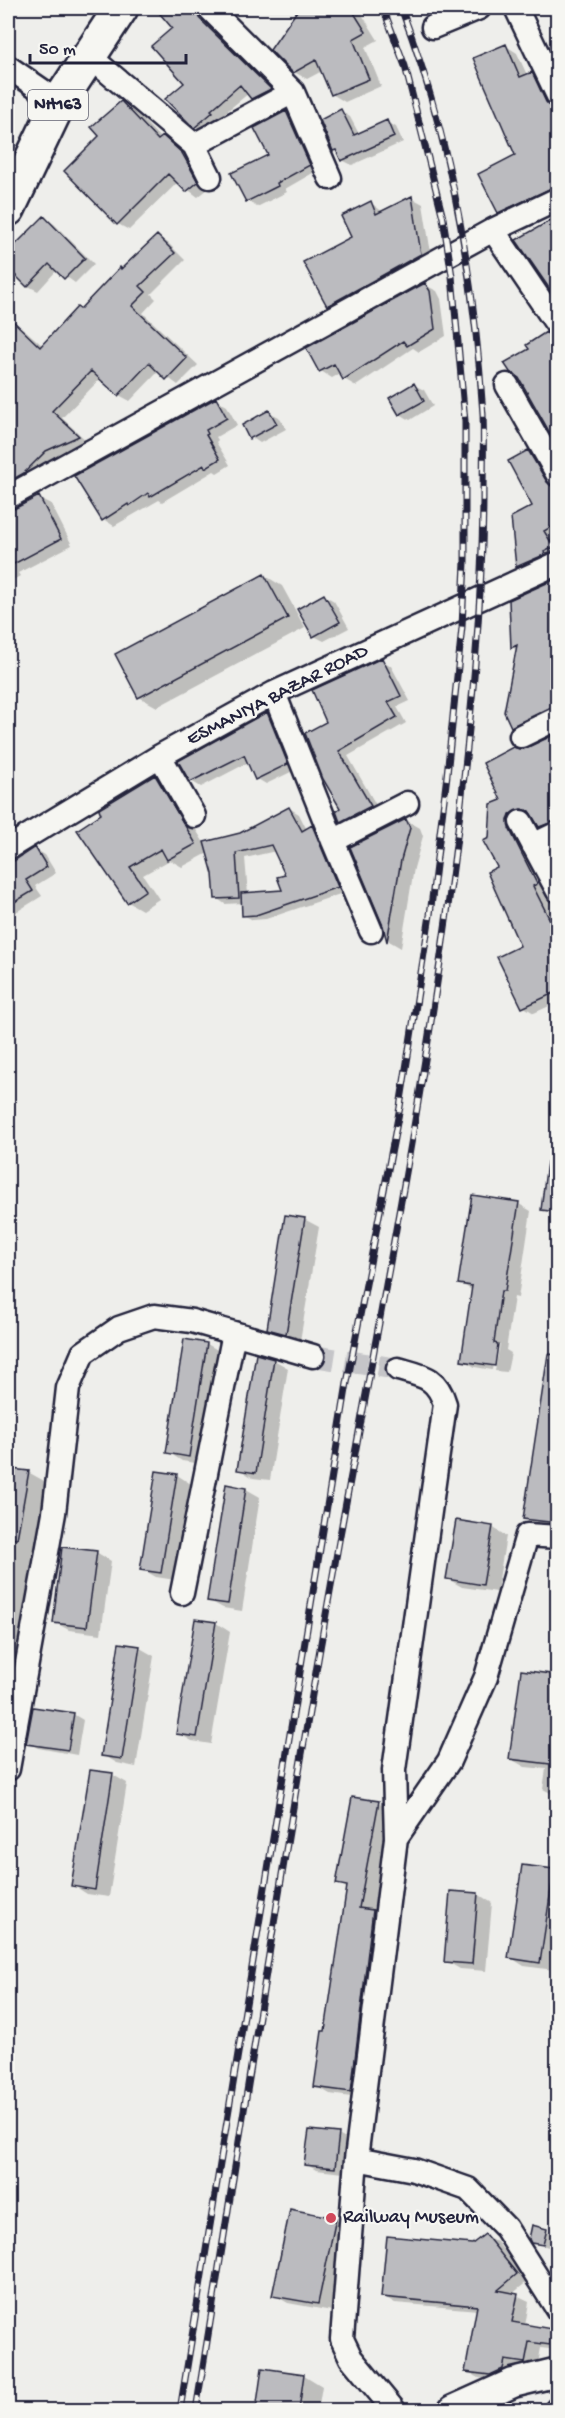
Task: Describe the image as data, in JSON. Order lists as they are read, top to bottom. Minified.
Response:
{"streets":{"highway":["NH163"],"street":["ESMANIYA BAZAR ROAD"]},"places":["Railway Museum"],"scale_bar":"50 m"}
